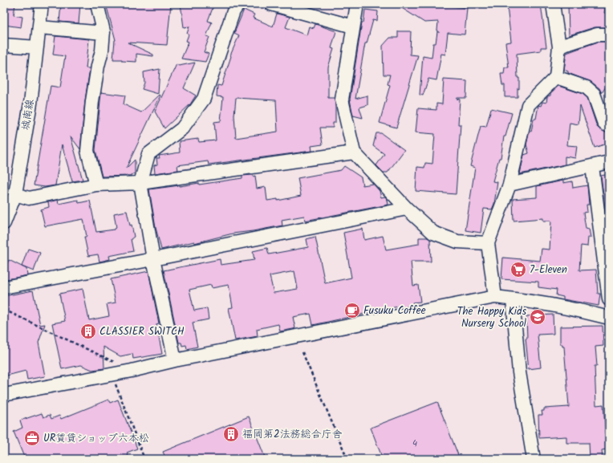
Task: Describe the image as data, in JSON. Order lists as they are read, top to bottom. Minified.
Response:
{"streets":{"street":["城南線"]},"places":{"supermarket":["7-Eleven"],"cafe":["Fusuku Coffee"],"school or university":["The Happy Kids Nursery School"],"building":["CLASSIER SWITCH","福岡第2法務総合庁舎"],"office":["UR賃貸ショップ六本松"]},"house_numbers":["4"]}
